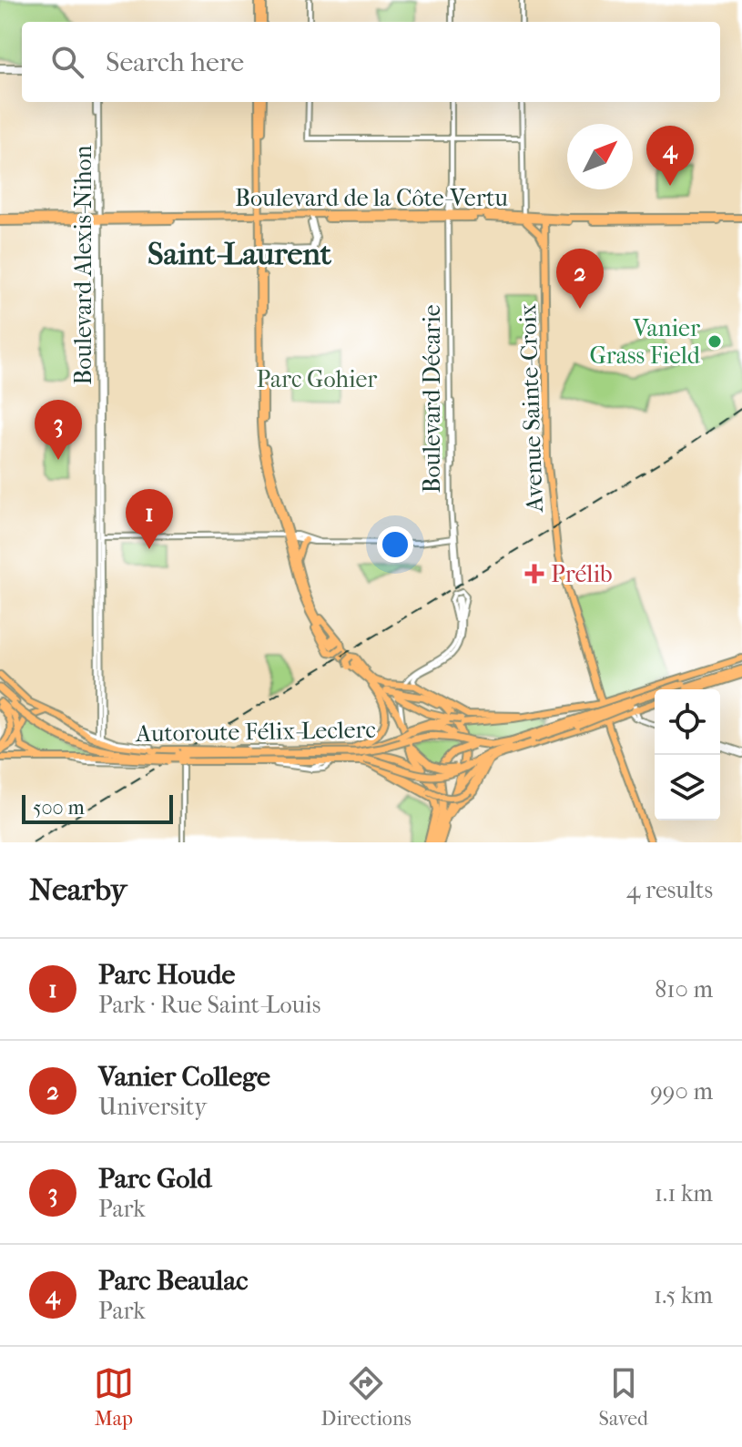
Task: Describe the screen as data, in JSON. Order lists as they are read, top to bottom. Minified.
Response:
{"streets":{"highway":["Autoroute Félix-Leclerc"],"main road":["Boulevard de la Côte-Vertu","Avenue Sainte-Croix"],"street":["Boulevard Alexis-Nihon","Boulevard Décarie"]},"crossings":[["Boulevard de la Côte-Vertu","Boulevard Alexis-Nihon"],["Boulevard de la Côte-Vertu","Boulevard Décarie"],["Boulevard de la Côte-Vertu","Avenue Sainte-Croix"]],"districts":["Saint-Laurent"],"parks":["Parc Gohier"],"places":{"other":["Vanier Grass Field"],"health":["Prélib"]},"scale_bar":"500 m","north":"top right","page":{"search":"Search here","pins":["4","2","3","1"],"scale":"500 m","heading":["Nearby","4 results"],"list":[{"mark":"1","name":"Parc Houde","note":"Park · Rue Saint-Louis","value":"810 m"},{"mark":"2","name":"Vanier College","note":"University","value":"990 m"},{"mark":"3","name":"Parc Gold","note":"Park","value":"1.1 km"},{"mark":"4","name":"Parc Beaulac","note":"Park","value":"1.5 km"}],"nav":["Map","Directions","Saved"]}}
